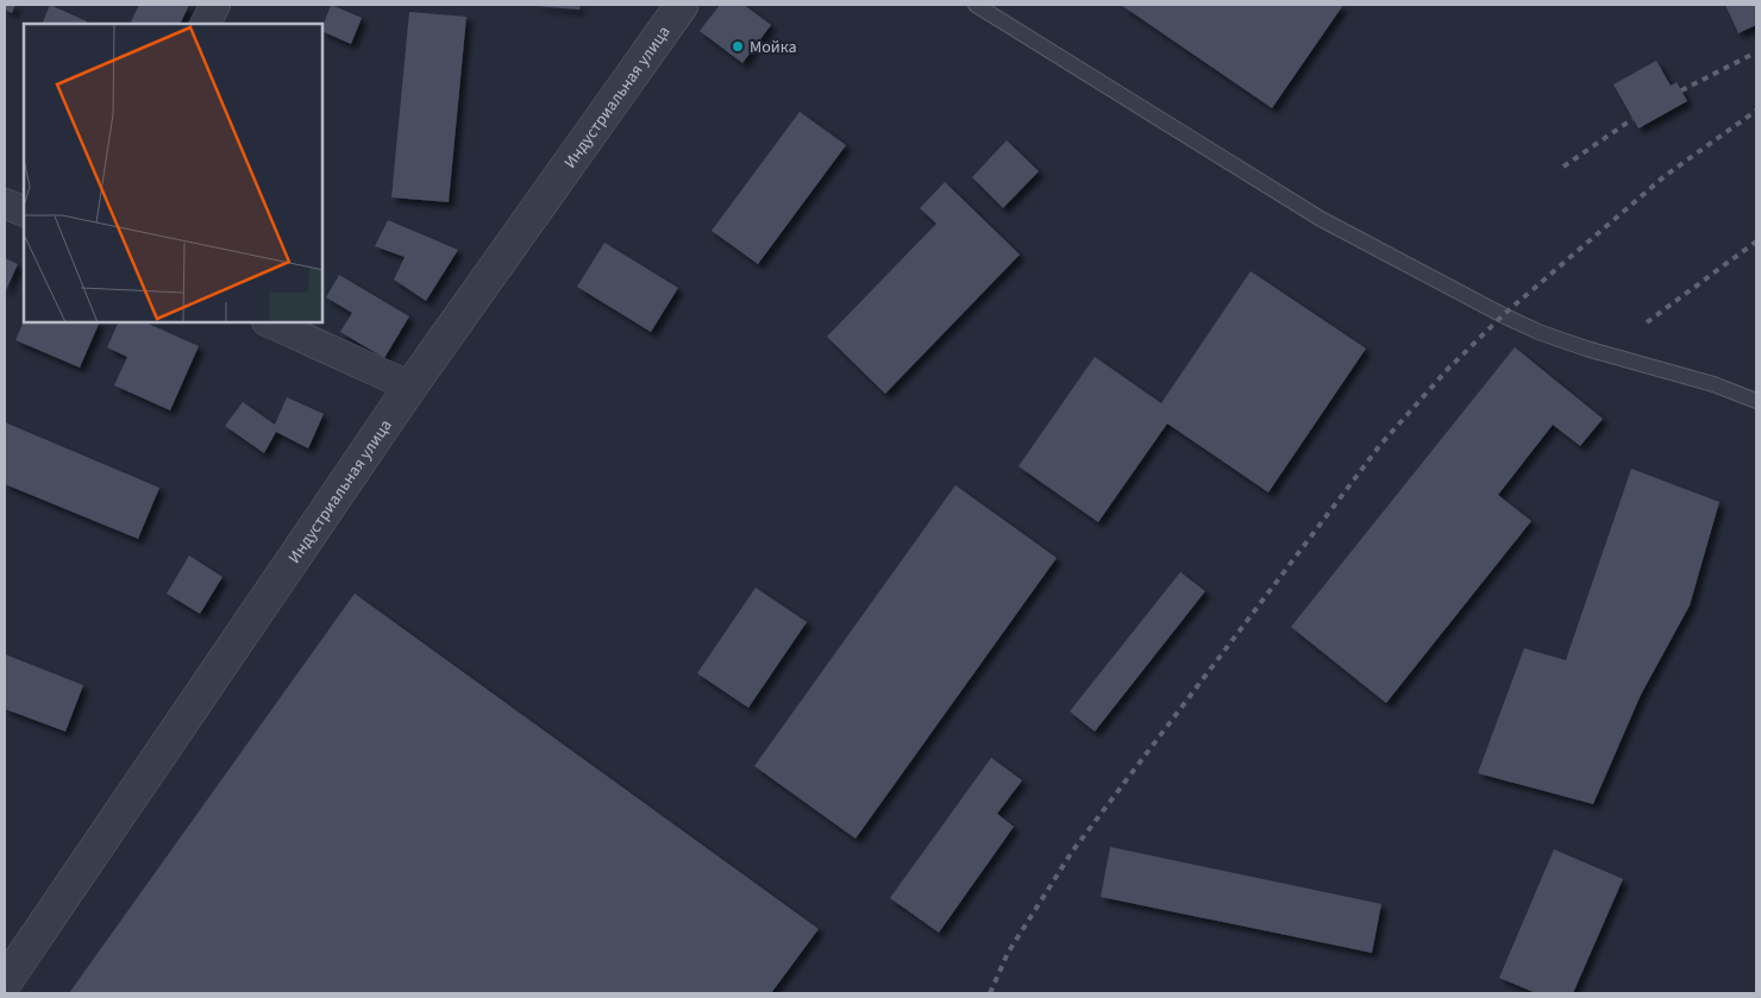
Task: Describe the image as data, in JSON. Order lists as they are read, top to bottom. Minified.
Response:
{"streets":{"street":["Индустриальная улица"]},"places":["Мойка"]}
